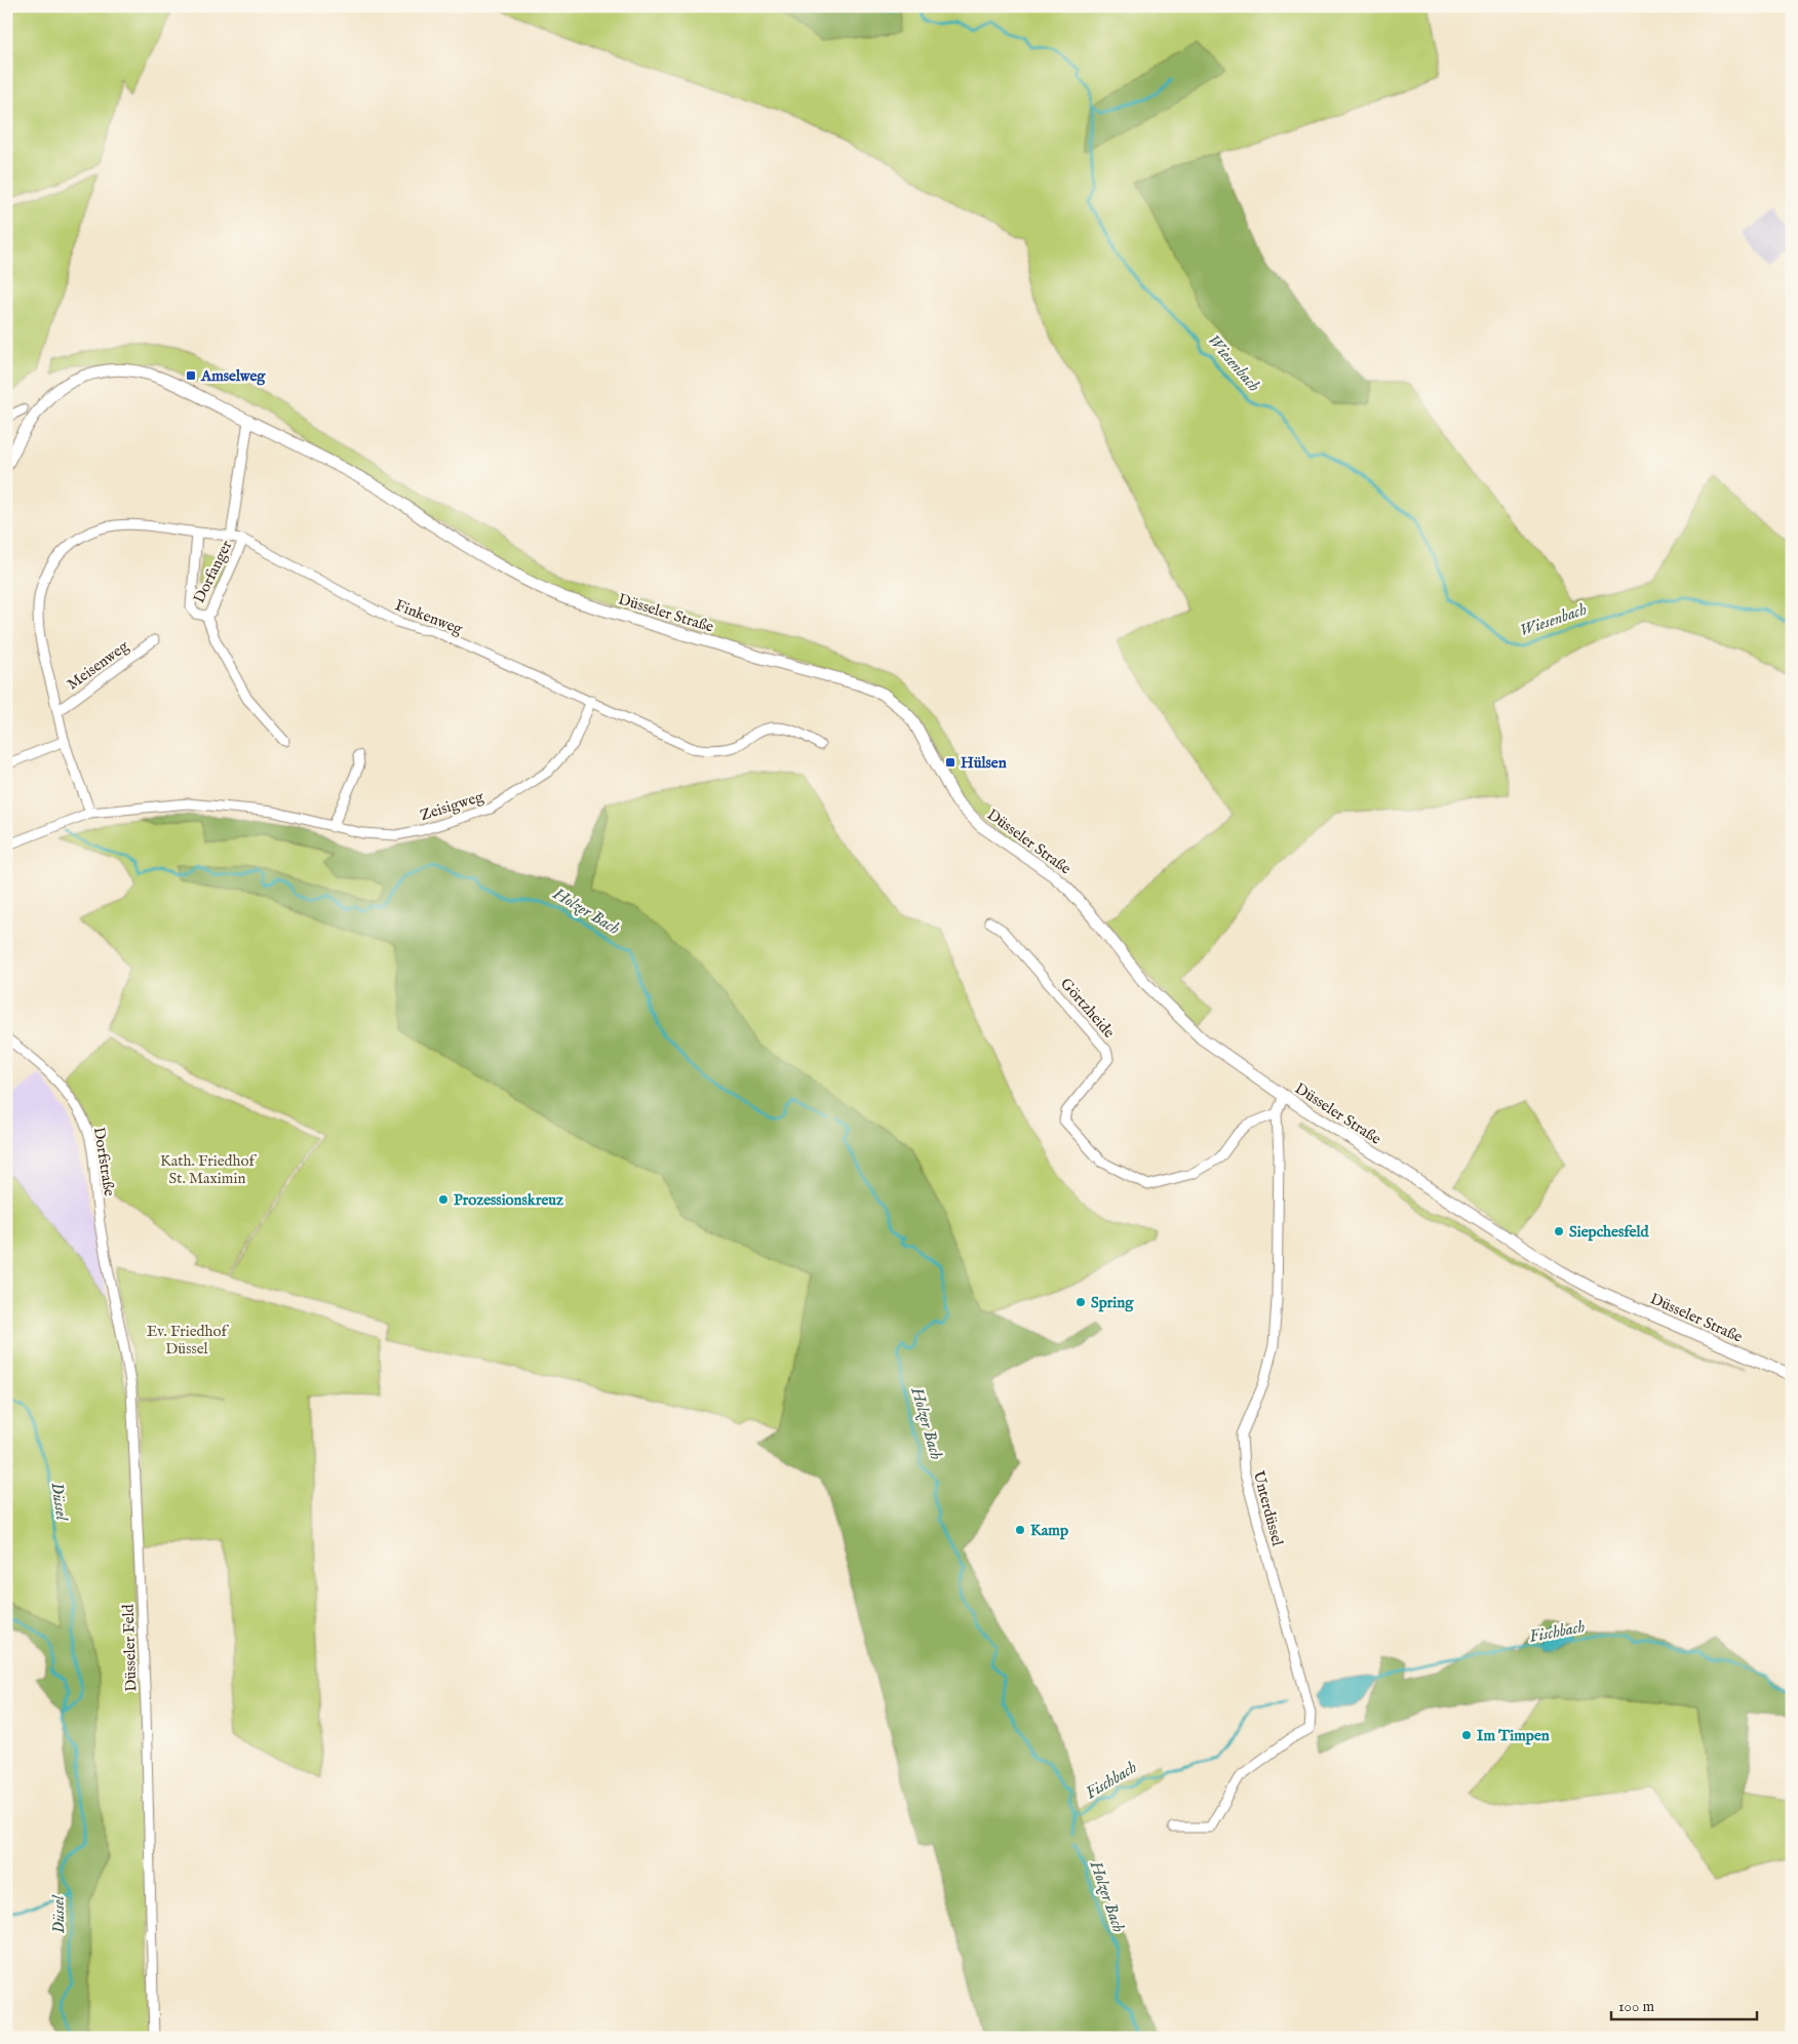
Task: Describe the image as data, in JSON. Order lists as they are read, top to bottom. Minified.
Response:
{"streets":{"main road":["Düsseler Straße"],"street":["Dorfanger","Finkenweg","Meisenweg","Zeisigweg","Görtzheide","Dorfstraße","Unterdüssel","Düsseler Feld"]},"crossings":[["Dorfanger","Finkenweg"],["Finkenweg","Meisenweg"],["Finkenweg","Zeisigweg"],["Görtzheide","Unterdüssel"],["Dorfstraße","Düsseler Feld"]],"water":["Wiesenbach","Holzer Bach","Düssel","Fischbach"],"parks":["Kath. Friedhof St. Maximin","Ev. Friedhof Düssel"],"places":{"transit":["Amselweg","Hülsen"],"other":["Prozessionskreuz","Siepchesfeld","Spring","Kamp","Im Timpen"]},"scale_bar":"100 m"}
